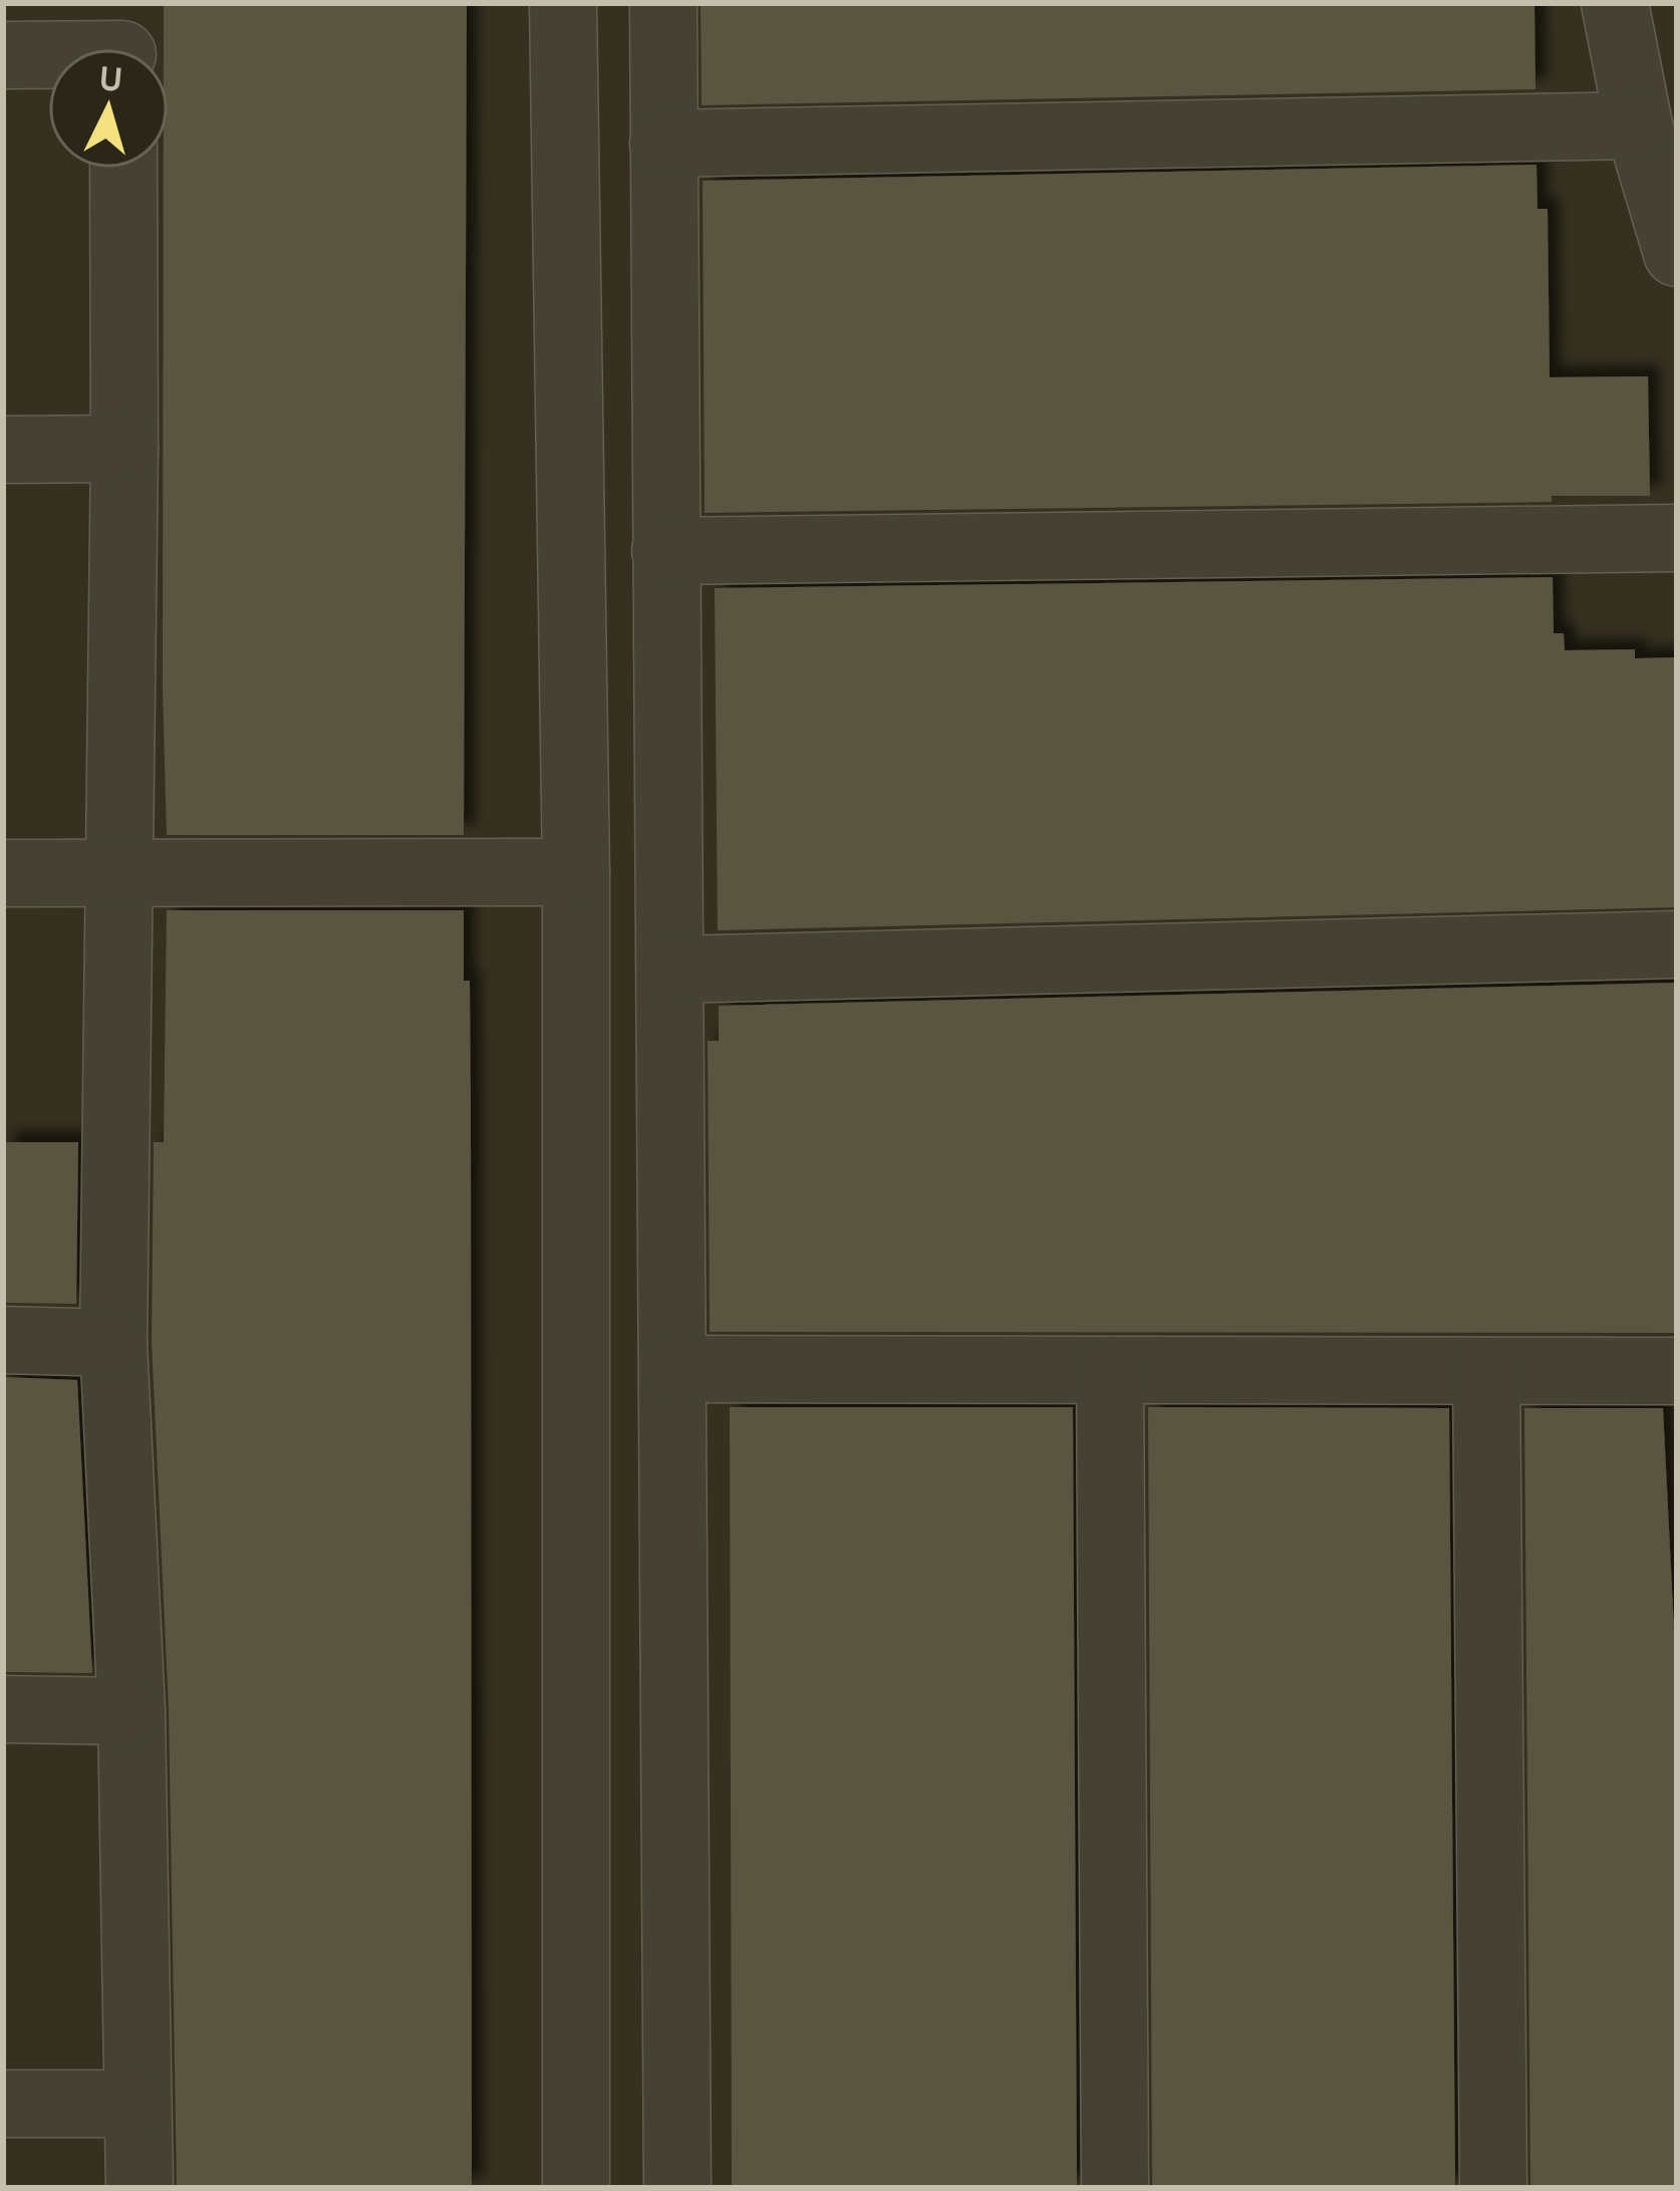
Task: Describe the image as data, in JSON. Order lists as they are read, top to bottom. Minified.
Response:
{"north":"top"}
